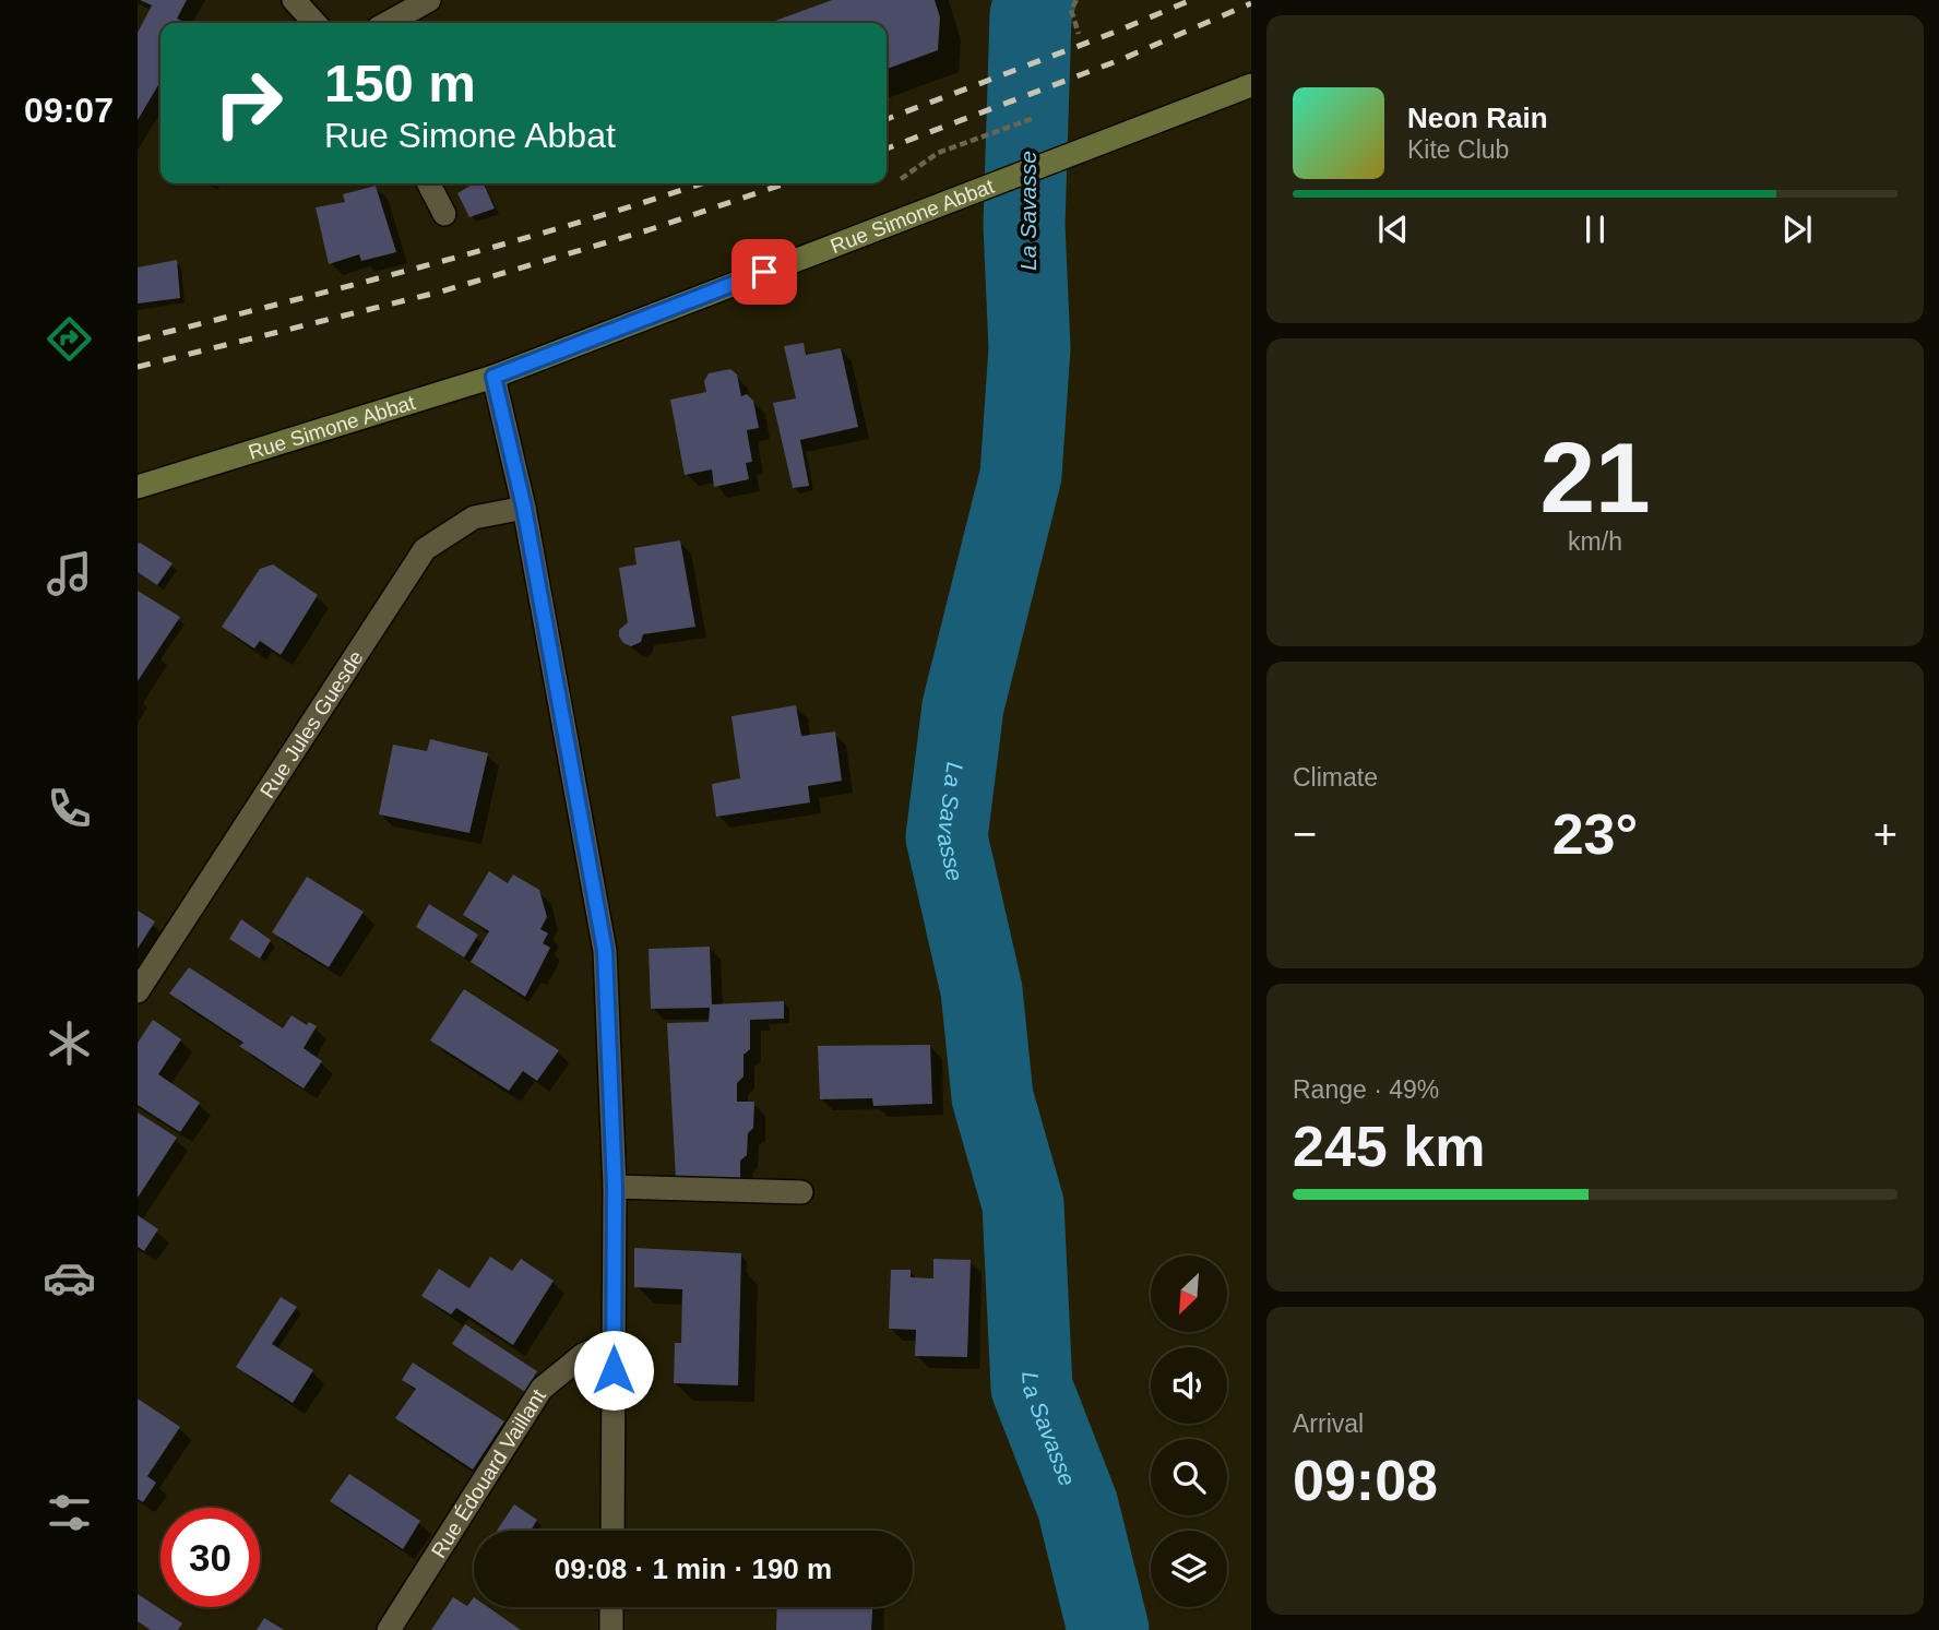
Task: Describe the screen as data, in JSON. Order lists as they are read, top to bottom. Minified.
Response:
{"streets":{"main road":["Rue Simone Abbat"],"street":["Rue Jules Guesde","Rue Édouard Vaillant"]},"water":["La Savasse"],"north":"bottom left","page":{"tabs":"09:07","turn":["150 m","Rue Simone Abbat"],"song":["Neon Rain","Kite Club"],"tile":[["21","km/h"],"Climate",["Range · 49%","245 km"],["Arrival","09:08"]],"heat":["−","23°","+"],"limit":"30","trip":"09:08 · 1 min · 190 m"}}
